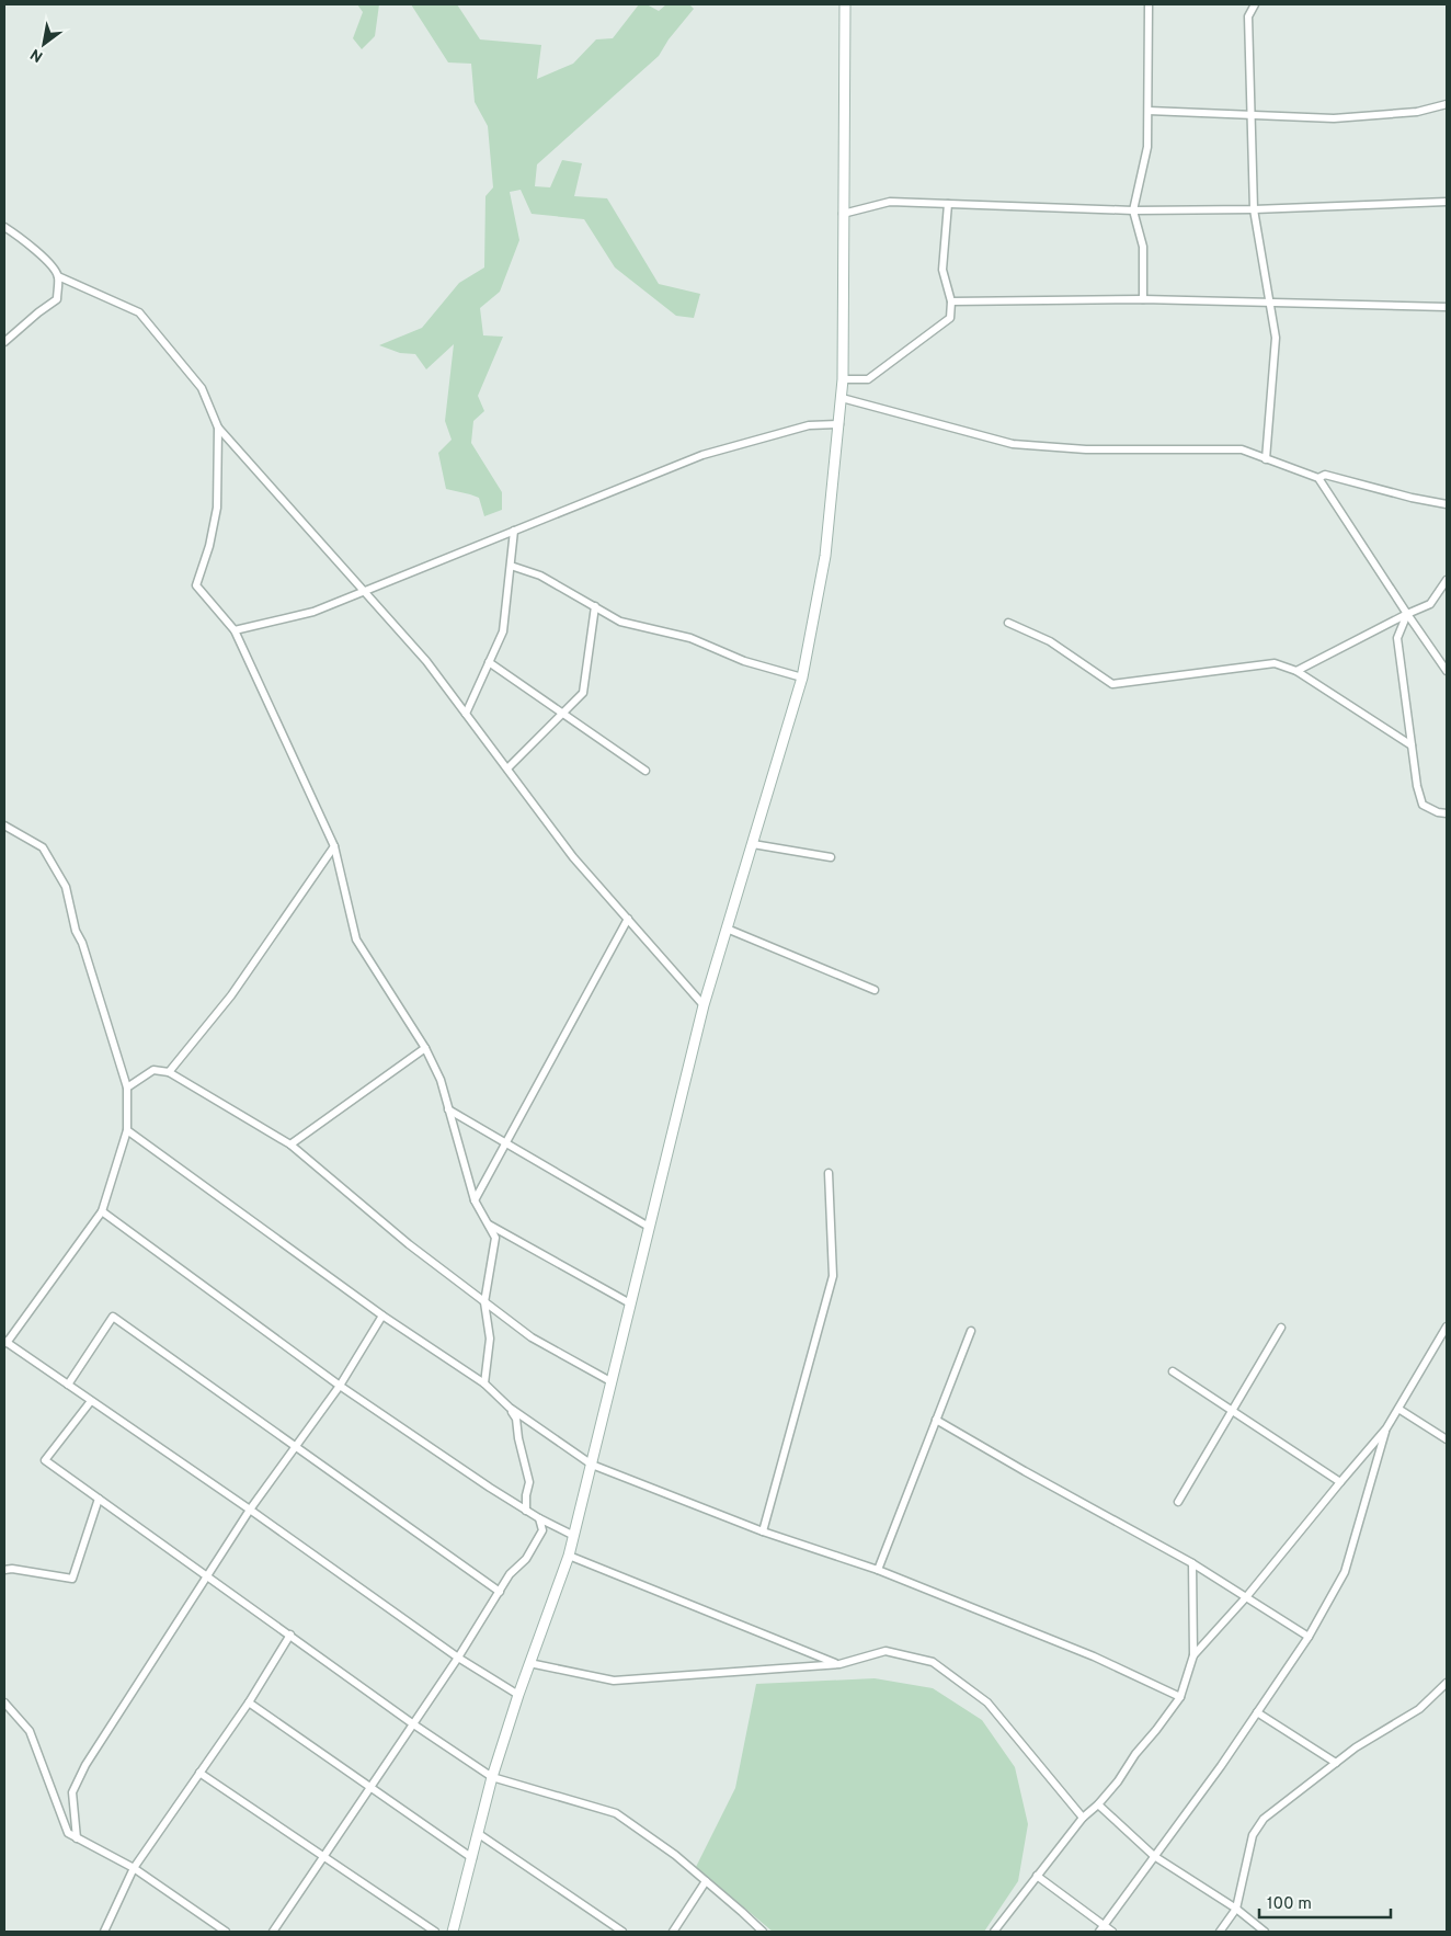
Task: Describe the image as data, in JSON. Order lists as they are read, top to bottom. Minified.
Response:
{"scale_bar":"100 m","north":"bottom left"}
